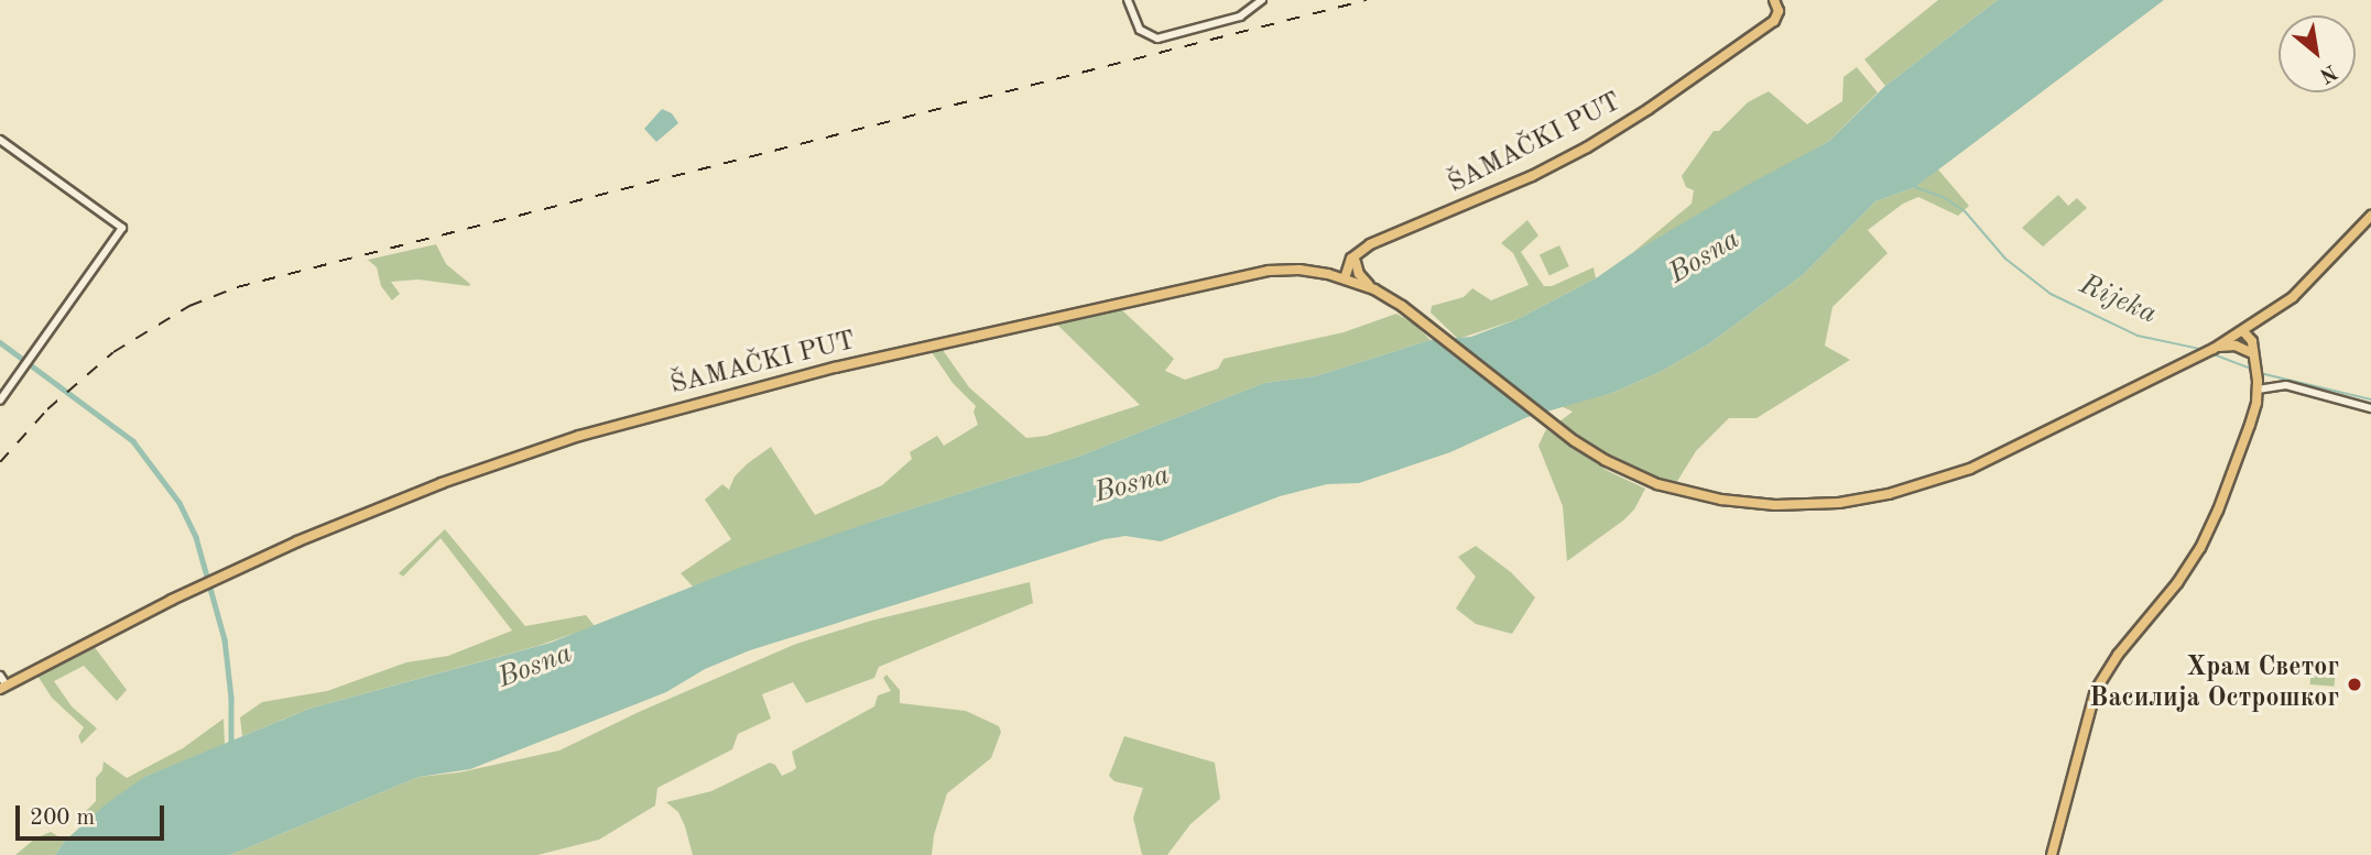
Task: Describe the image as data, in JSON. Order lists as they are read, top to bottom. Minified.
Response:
{"streets":{"main road":["ŠAMAČKI PUT"]},"water":["Bosna","Rijeka"],"places":["Храм Светог Василија Острошког"],"scale_bar":"200 m","north":"bottom right"}
